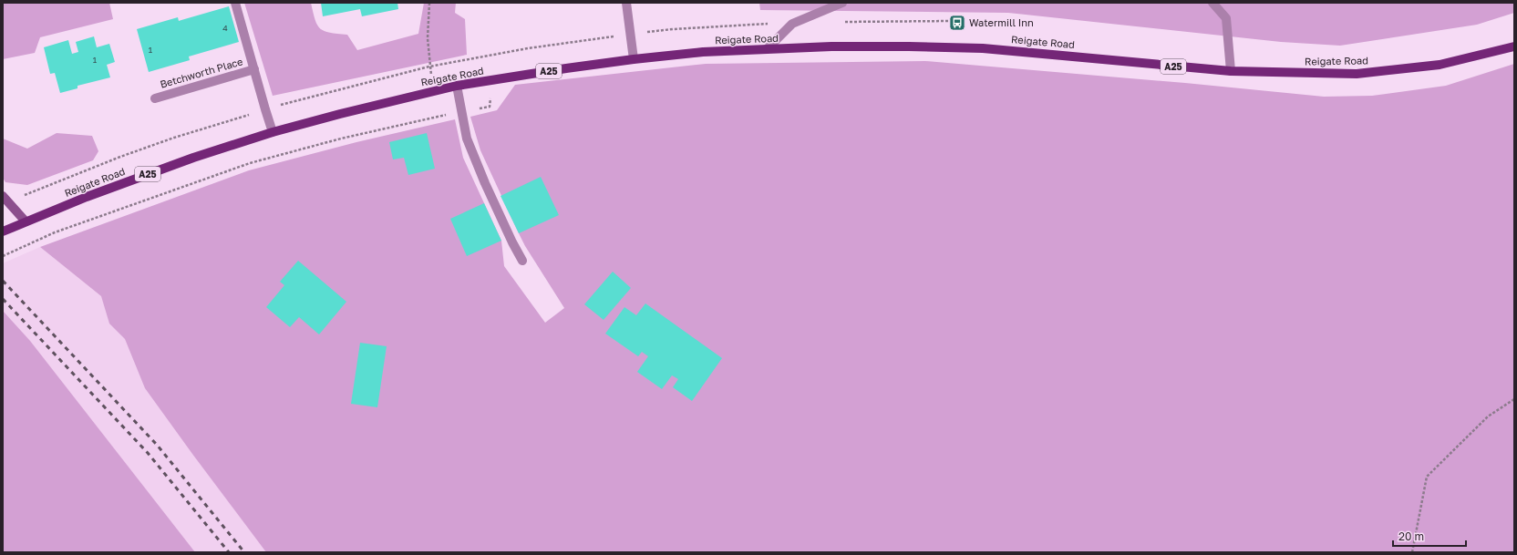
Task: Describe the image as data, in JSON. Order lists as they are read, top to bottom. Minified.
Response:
{"streets":{"main road":["Reigate Road","A25"],"lane":["Betchworth Place"]},"crossings":[["Reigate Road","Betchworth Place"]],"places":{"bus stop":["Watermill Inn"]},"house_numbers":["4","1","1"],"scale_bar":"20 m"}
